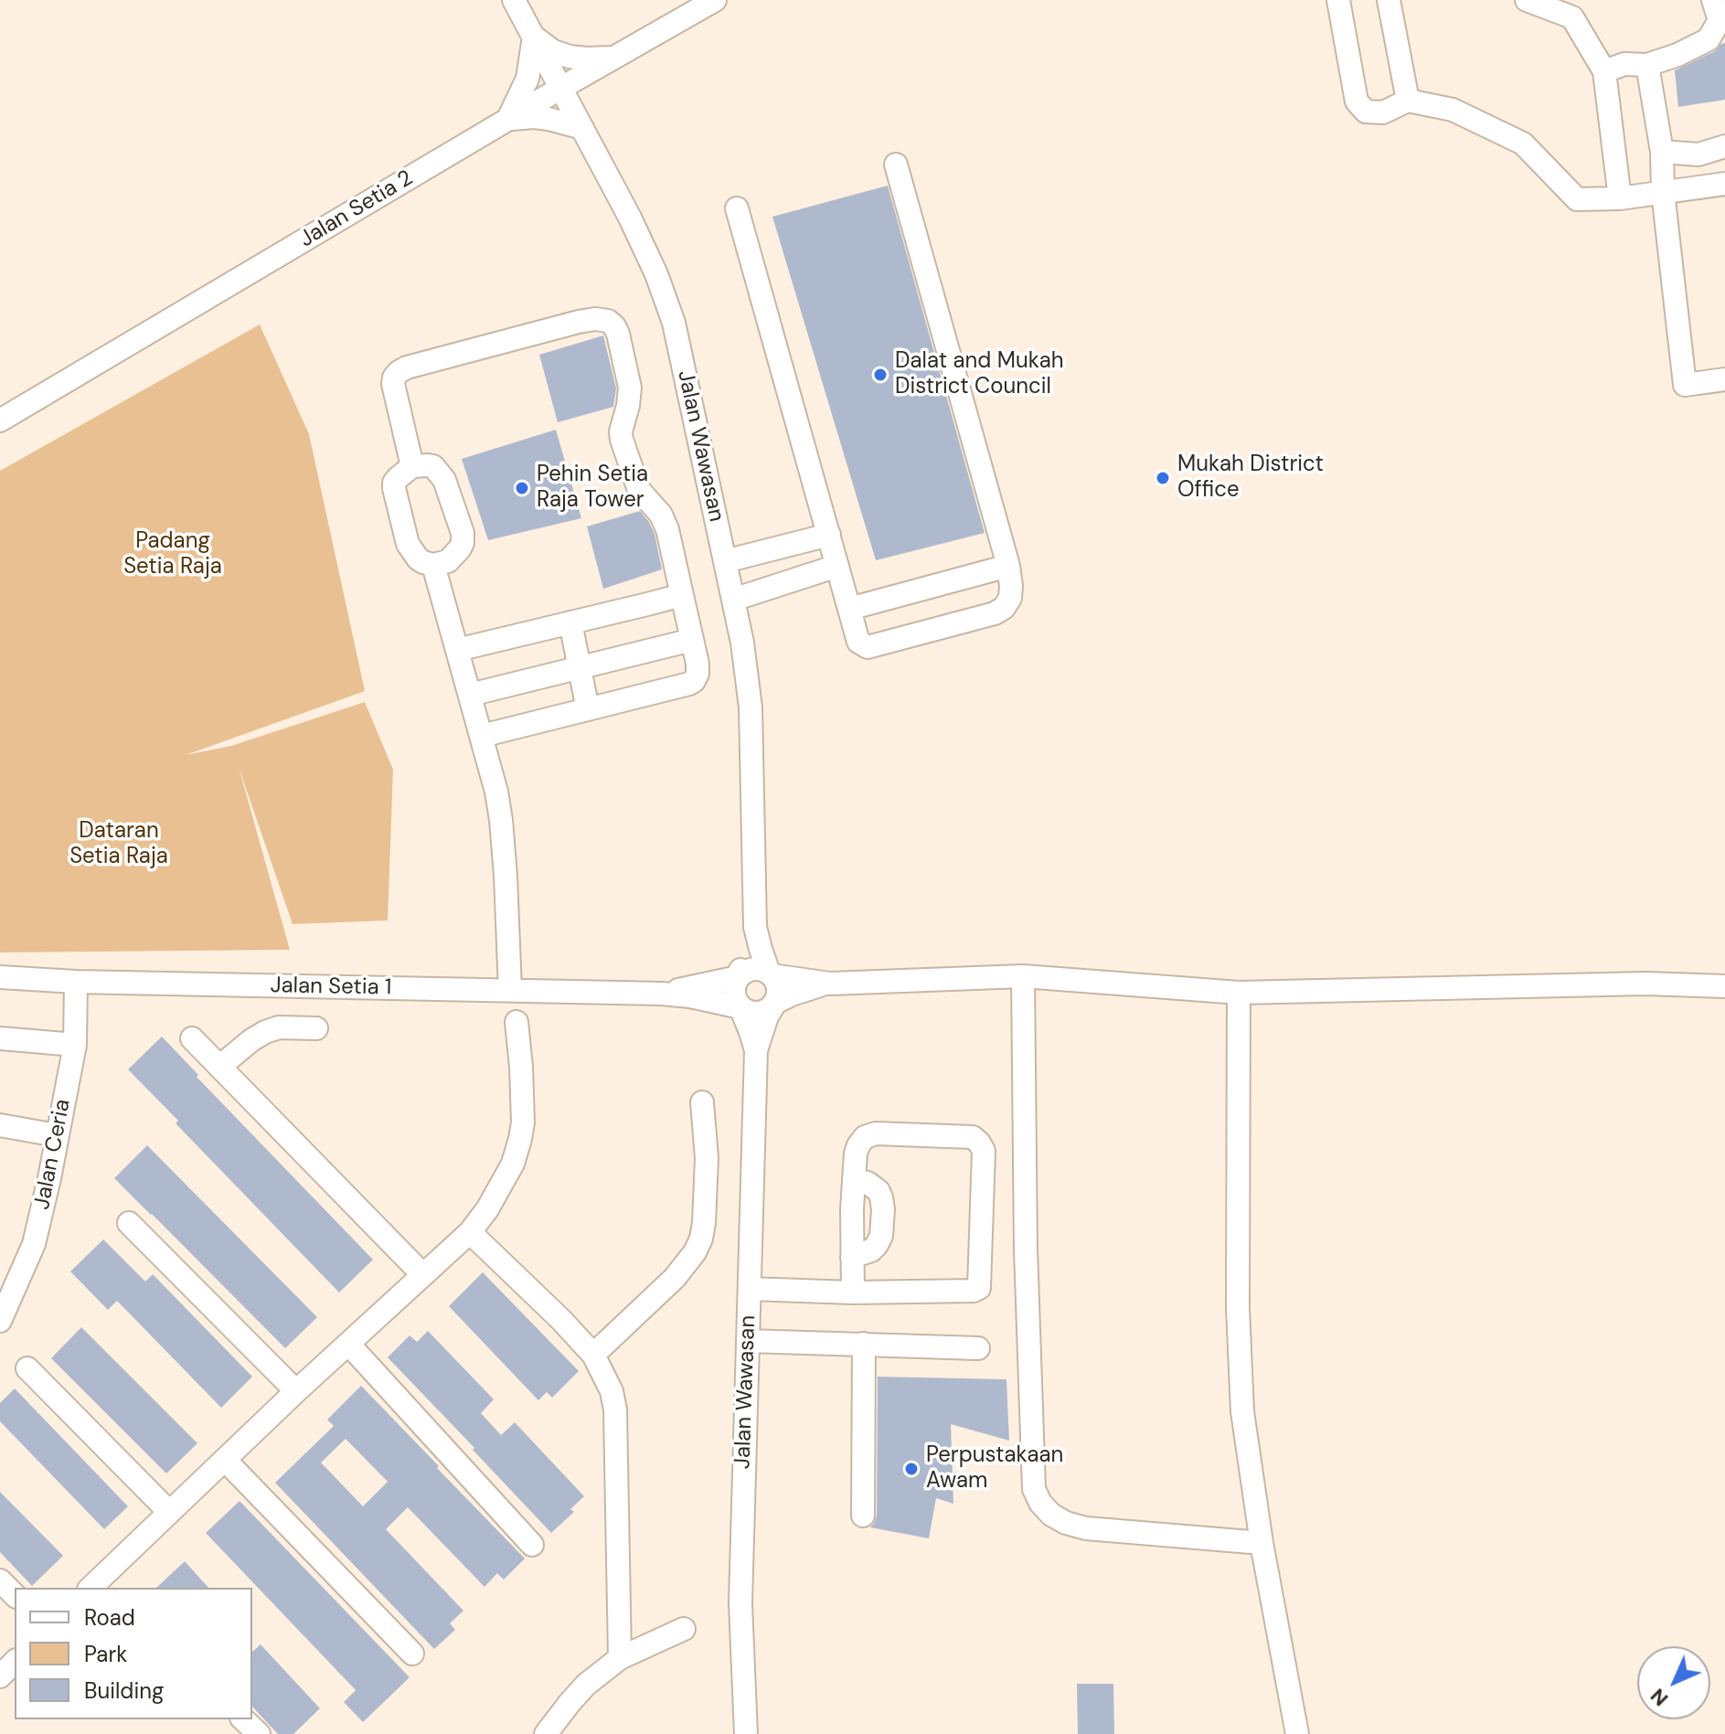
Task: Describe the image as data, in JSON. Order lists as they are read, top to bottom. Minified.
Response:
{"streets":{"street":["Jalan Setia 2","Jalan Wawasan","Jalan Setia 1","Jalan Ceria"]},"crossings":[["Jalan Setia 2","Jalan Wawasan"],["Jalan Wawasan","Jalan Setia 1"],["Jalan Setia 1","Jalan Ceria"]],"parks":["Padang Setia Raja","Dataran Setia Raja"],"places":["Dalat and Mukah District Council","Mukah District Office","Pehin Setia Raja Tower","Perpustakaan Awam"],"legend":["Road","Park","Building"],"north":"bottom left"}
